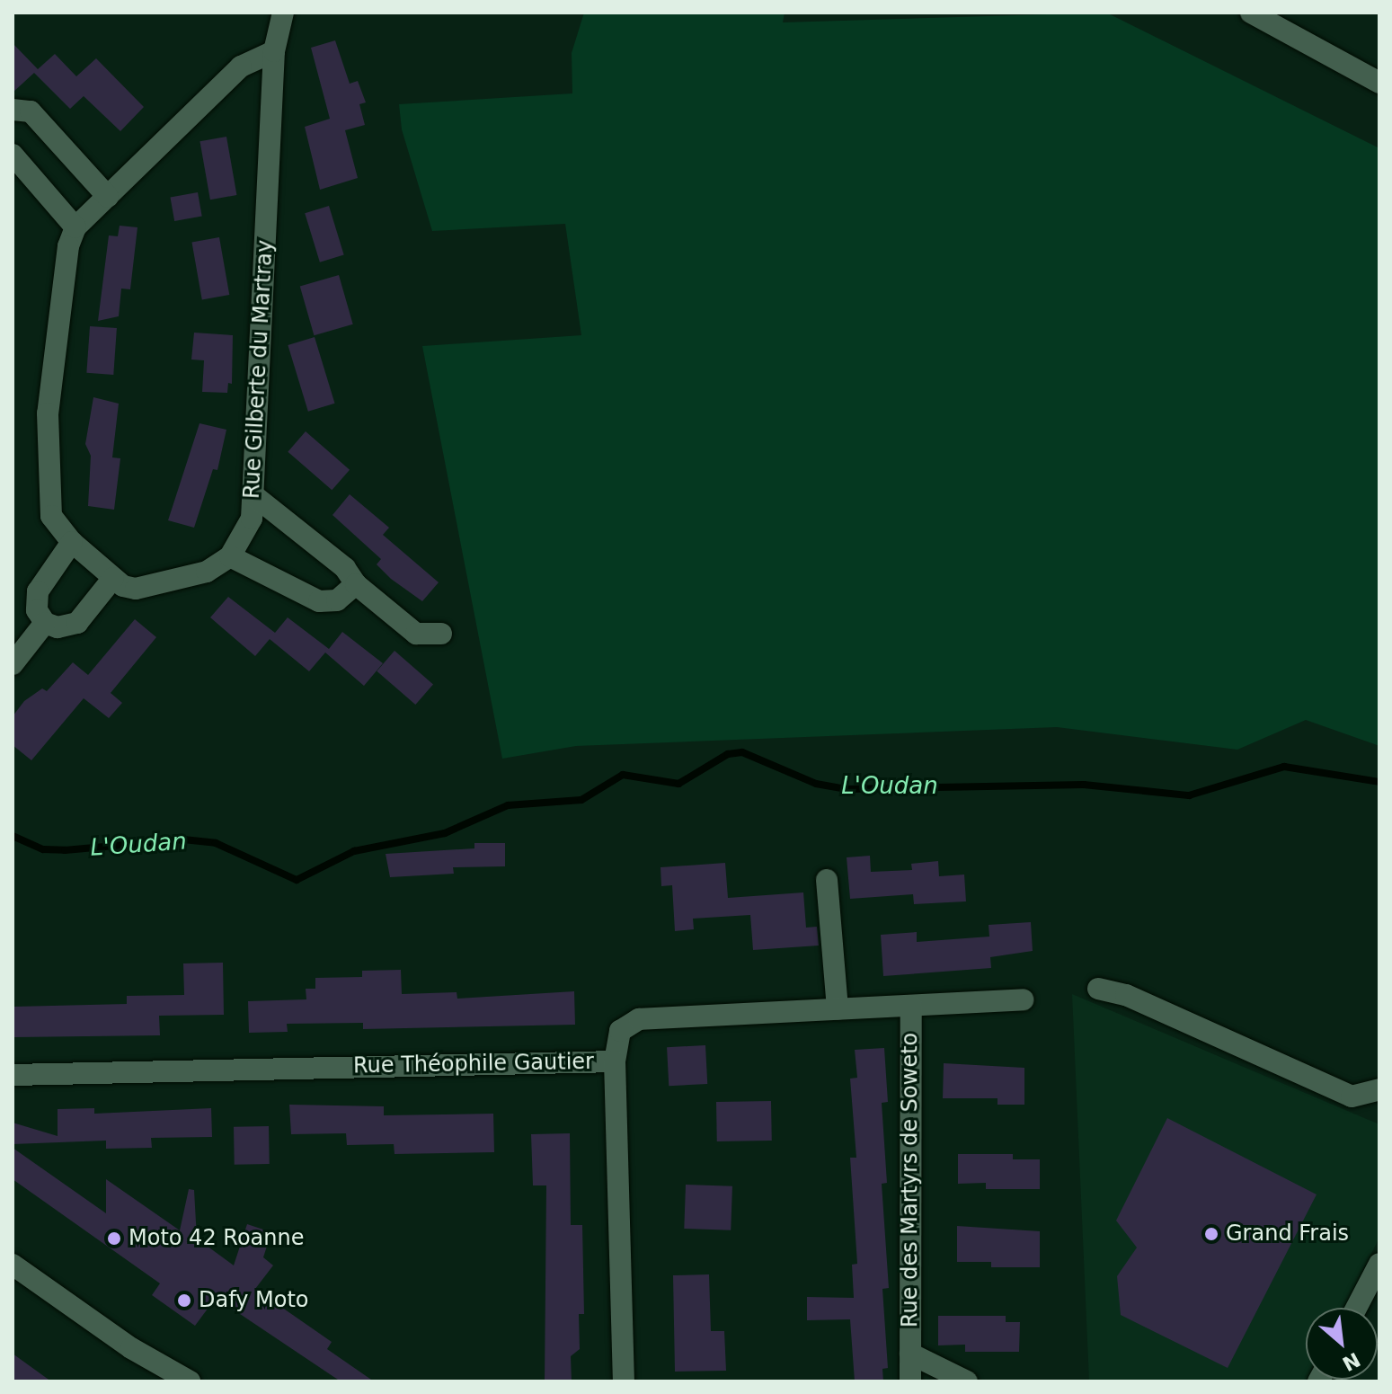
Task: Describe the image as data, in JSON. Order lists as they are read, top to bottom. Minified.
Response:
{"streets":{"street":["Rue Gilberte du Martray","Rue Théophile Gautier","Rue des Martyrs de Soweto"]},"crossings":[["Rue Théophile Gautier","Rue des Martyrs de Soweto"]],"water":["L'Oudan"],"places":["Grand Frais","Moto 42 Roanne","Dafy Moto"],"north":"bottom right"}
